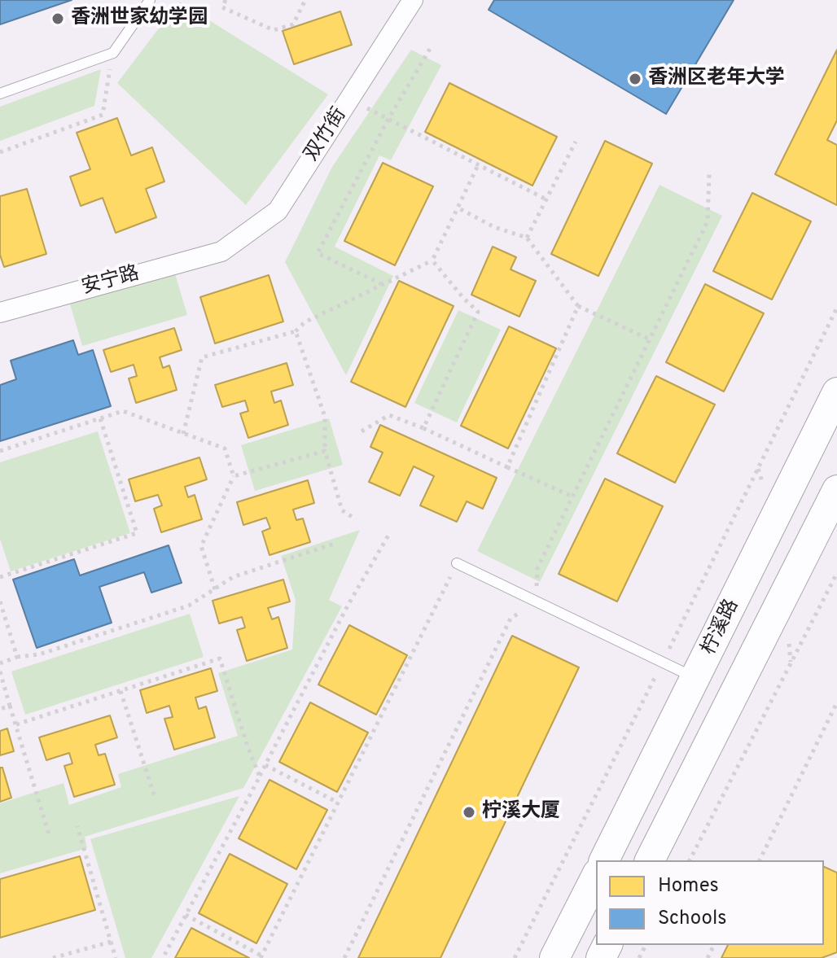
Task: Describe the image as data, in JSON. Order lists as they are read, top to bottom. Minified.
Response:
{"streets":{"main road":["柠溪路"],"street":["双竹街","安宁路"]},"crossings":[["双竹街","安宁路"]],"places":["香洲世家幼学园","香洲区老年大学","柠溪大厦"],"legend":["Homes","Schools"]}
